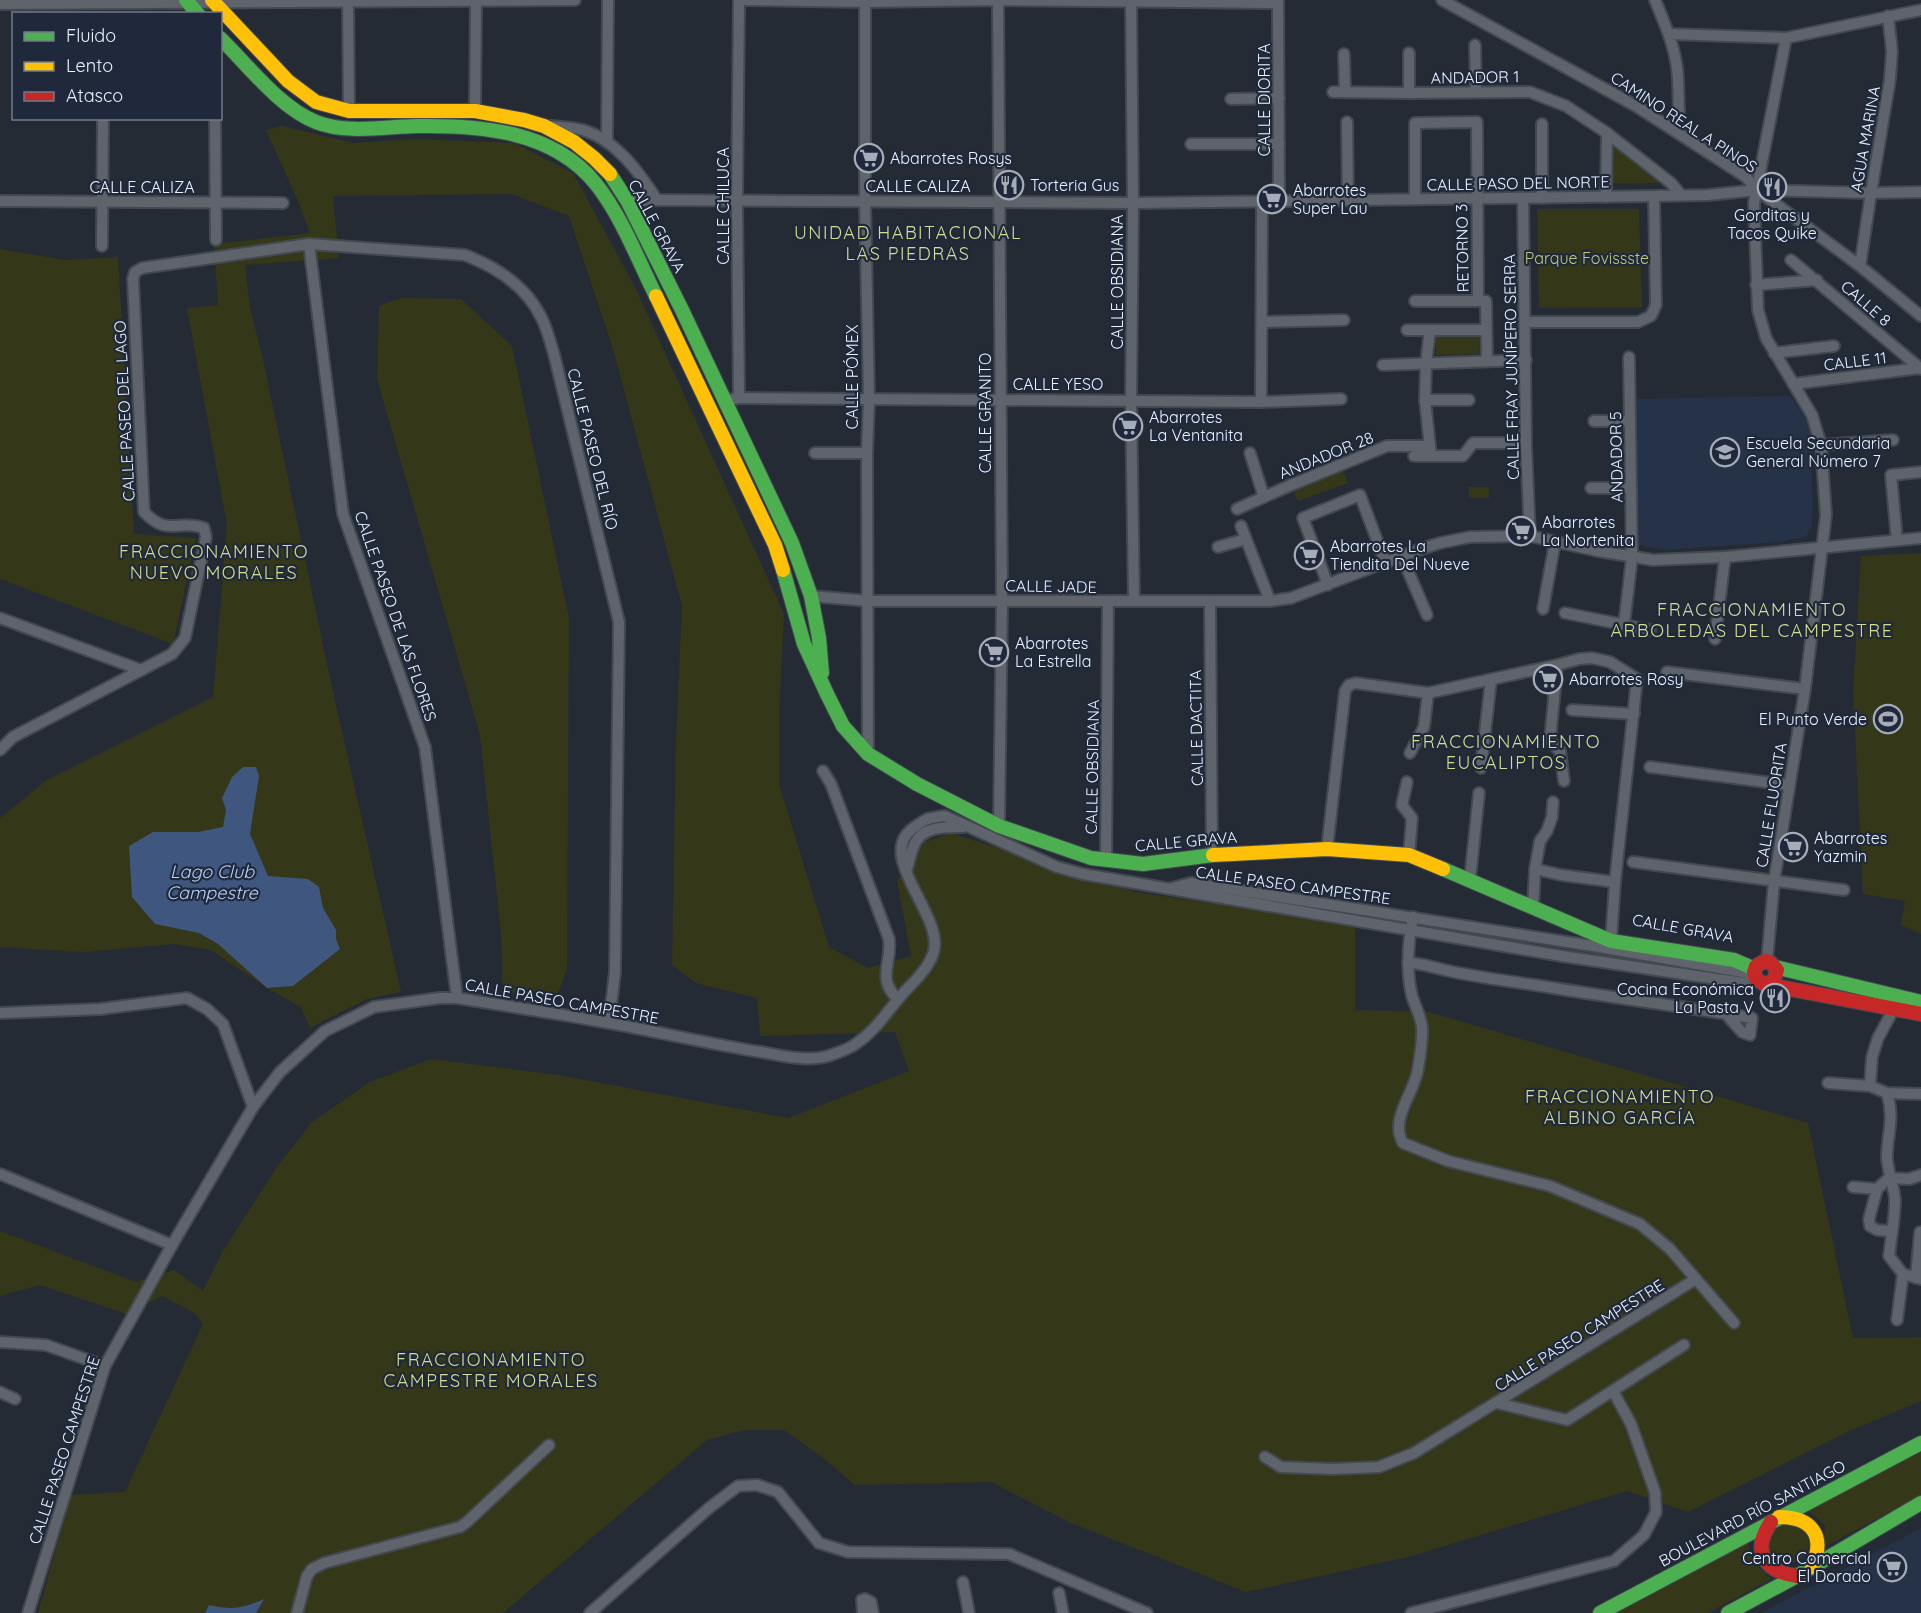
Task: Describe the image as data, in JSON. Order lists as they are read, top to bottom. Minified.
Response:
{"streets":{"main road":["CALLE GRAVA","BOULEVARD RÍO SANTIAGO"],"street":["ANDADOR 1","CALLE DIORITA","CAMINO REAL A PINOS","AGUA MARINA","CALLE PASO DEL NORTE","CALLE CALIZA","CALLE CHILUCA","RETORNO 3","CALLE OBSIDIANA","CALLE 8","CALLE 11","CALLE FRAY JUNÍPERO SERRA","CALLE PÓMEX","CALLE YESO","CALLE PASEO DEL LAGO","CALLE GRANITO","CALLE PASEO DEL RÍO","ANDADOR 28","ANDADOR 5","CALLE JADE","CALLE PASEO DE LAS FLORES","CALLE DACTITA","CALLE FLUORITA","CALLE PASEO CAMPESTRE"]},"crossings":[["ANDADOR 1","CALLE PASO DEL NORTE"],["CALLE DIORITA","CALLE PASO DEL NORTE"],["CALLE DIORITA","CALLE CALIZA"],["CAMINO REAL A PINOS","AGUA MARINA"],["CAMINO REAL A PINOS","CALLE PASO DEL NORTE"],["CAMINO REAL A PINOS","CALLE FLUORITA"],["AGUA MARINA","CALLE PASO DEL NORTE"],["CALLE PASO DEL NORTE","CALLE CALIZA"],["CALLE PASO DEL NORTE","RETORNO 3"],["CALLE PASO DEL NORTE","CALLE FRAY JUNÍPERO SERRA"],["CALLE PASO DEL NORTE","CALLE FLUORITA"],["CALLE CALIZA","CALLE CHILUCA"],["CALLE CALIZA","CALLE GRAVA"],["CALLE CALIZA","CALLE OBSIDIANA"],["CALLE CALIZA","CALLE PÓMEX"],["CALLE CALIZA","CALLE GRANITO"],["CALLE CHILUCA","CALLE YESO"],["CALLE GRAVA","CALLE OBSIDIANA"],["CALLE GRAVA","CALLE PÓMEX"],["CALLE GRAVA","CALLE GRANITO"],["CALLE GRAVA","CALLE JADE"],["CALLE GRAVA","CALLE DACTITA"],["CALLE GRAVA","CALLE FLUORITA"],["CALLE GRAVA","CALLE PASEO CAMPESTRE"],["CALLE OBSIDIANA","CALLE YESO"],["CALLE OBSIDIANA","CALLE JADE"],["CALLE 8","CALLE 11"],["CALLE 11","CALLE FLUORITA"],["CALLE FRAY JUNÍPERO SERRA","ANDADOR 28"],["CALLE FRAY JUNÍPERO SERRA","CALLE JADE"],["CALLE PÓMEX","CALLE YESO"],["CALLE PÓMEX","CALLE JADE"],["CALLE YESO","CALLE GRANITO"],["CALLE PASEO DEL LAGO","CALLE PASEO DEL RÍO"],["CALLE GRANITO","CALLE JADE"],["CALLE PASEO DEL RÍO","CALLE PASEO DE LAS FLORES"],["CALLE PASEO DEL RÍO","CALLE PASEO CAMPESTRE"],["ANDADOR 5","CALLE JADE"],["CALLE JADE","CALLE DACTITA"],["CALLE JADE","CALLE FLUORITA"],["CALLE PASEO DE LAS FLORES","CALLE PASEO CAMPESTRE"],["CALLE FLUORITA","CALLE PASEO CAMPESTRE"]],"districts":["UNIDAD HABITACIONAL LAS PIEDRAS","FRACCIONAMIENTO NUEVO MORALES","FRACCIONAMIENTO ARBOLEDAS DEL CAMPESTRE","FRACCIONAMIENTO EUCALIPTOS","FRACCIONAMIENTO ALBINO GARCÍA","FRACCIONAMIENTO CAMPESTRE MORALES"],"water":["Lago Club Campestre"],"parks":["Parque Fovissste"],"places":{"supermarket":["Abarrotes Rosys","Abarrotes Super Lau","Abarrotes La Ventanita","Abarrotes La Nortenita","Abarrotes La Tiendita Del Nueve","Abarrotes La Estrella","Abarrotes Rosy","Abarrotes Yazmin","Centro Comercial El Dorado"],"restaurant":["Torteria Gus","Gorditas y Tacos Quike","Cocina Económica La Pasta V"],"school or university":["Escuela Secundaria General Número 7"],"sports":["El Punto Verde"]},"legend":["Fluido","Lento","Atasco"]}
